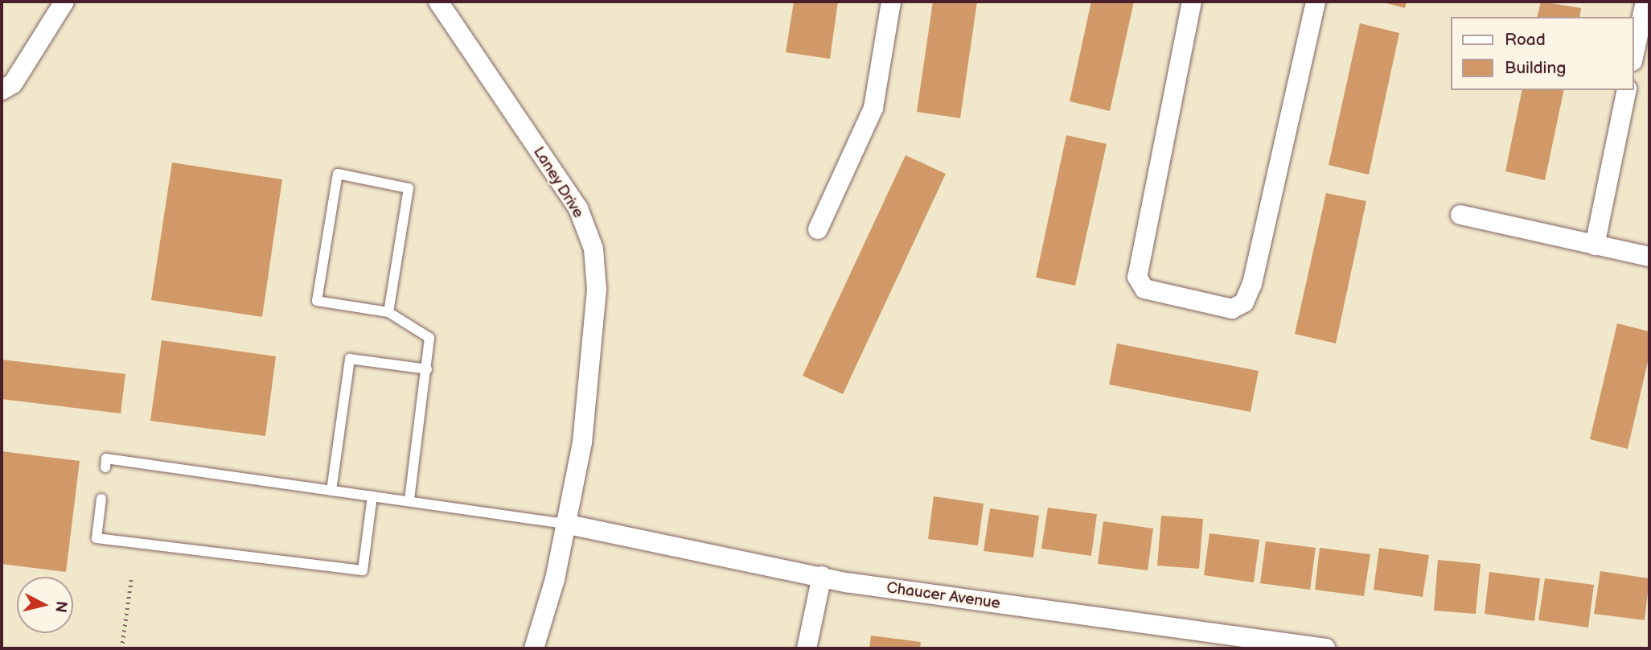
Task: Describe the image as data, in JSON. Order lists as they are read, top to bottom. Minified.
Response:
{"streets":{"street":["Laney Drive","Chaucer Avenue"]},"crossings":[["Laney Drive","Chaucer Avenue"]],"legend":["Road","Building"],"north":"right"}
